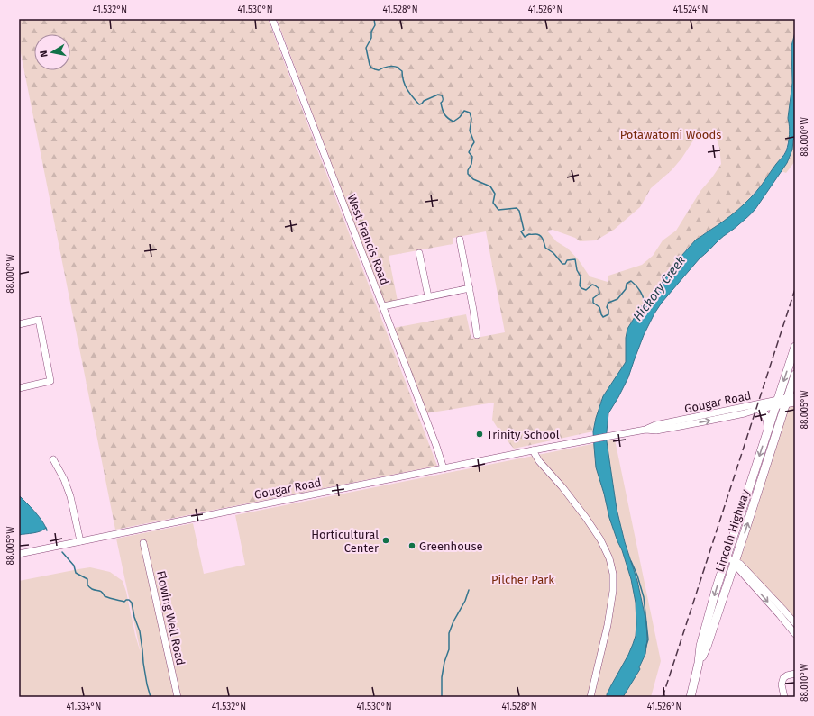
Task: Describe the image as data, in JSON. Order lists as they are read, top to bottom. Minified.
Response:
{"streets":{"main road":["Lincoln Highway"],"street":["West Francis Road","Gougar Road","Flowing Well Road"]},"crossings":[["West Francis Road","Gougar Road"],["Gougar Road","Lincoln Highway"]],"water":["Hickory Creek"],"parks":["Potawatomi Woods","Pilcher Park"],"places":["Trinity School","Horticultural Center","Greenhouse"],"north":"left","coordinates":["41.532°N","41.530°N","41.528°N","41.526°N","41.524°N","88.000°W","88.005°W","88.010°W","41.534°N"]}
